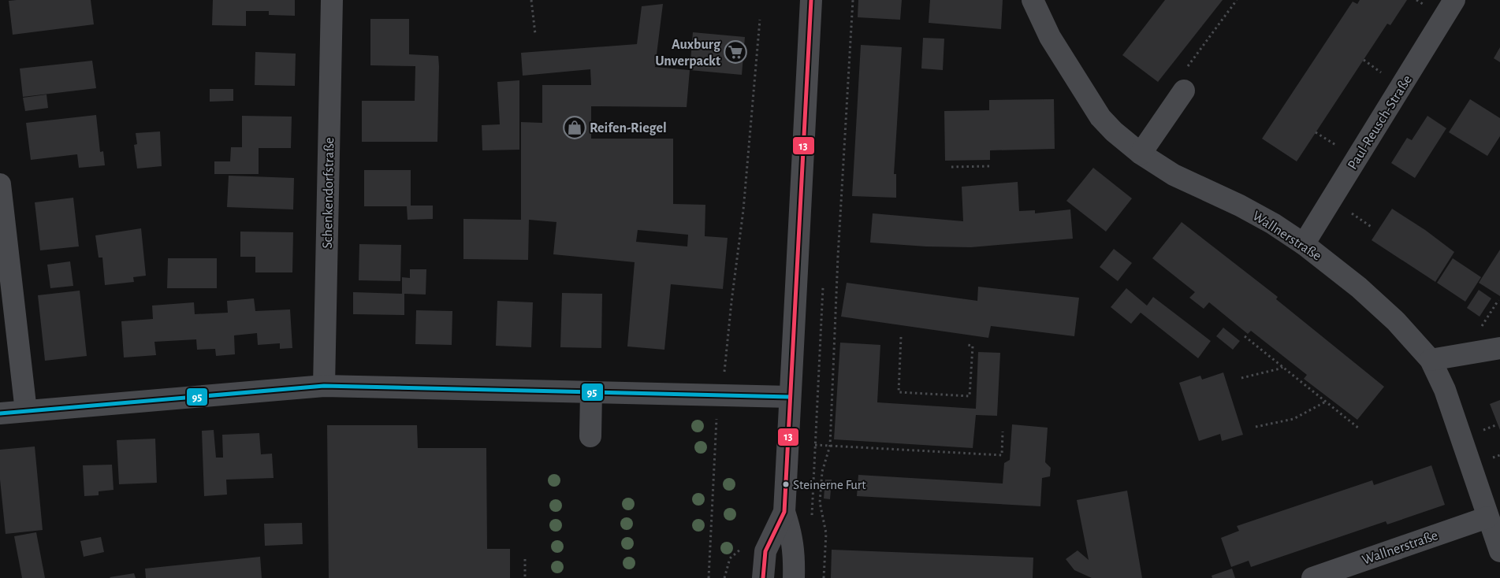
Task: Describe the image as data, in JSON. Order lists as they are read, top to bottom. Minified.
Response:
{"streets":{"street":["Paul-Reusch-Straße","Schenkendorfstraße","Wallnerstraße"]},"crossings":[["Paul-Reusch-Straße","Wallnerstraße"]],"places":{"supermarket":["Auxburg Unverpackt"],"shop":["Reifen-Riegel"],"other":["Steinerne Furt"]},"lines":["transit line 13","transit line 95"]}
